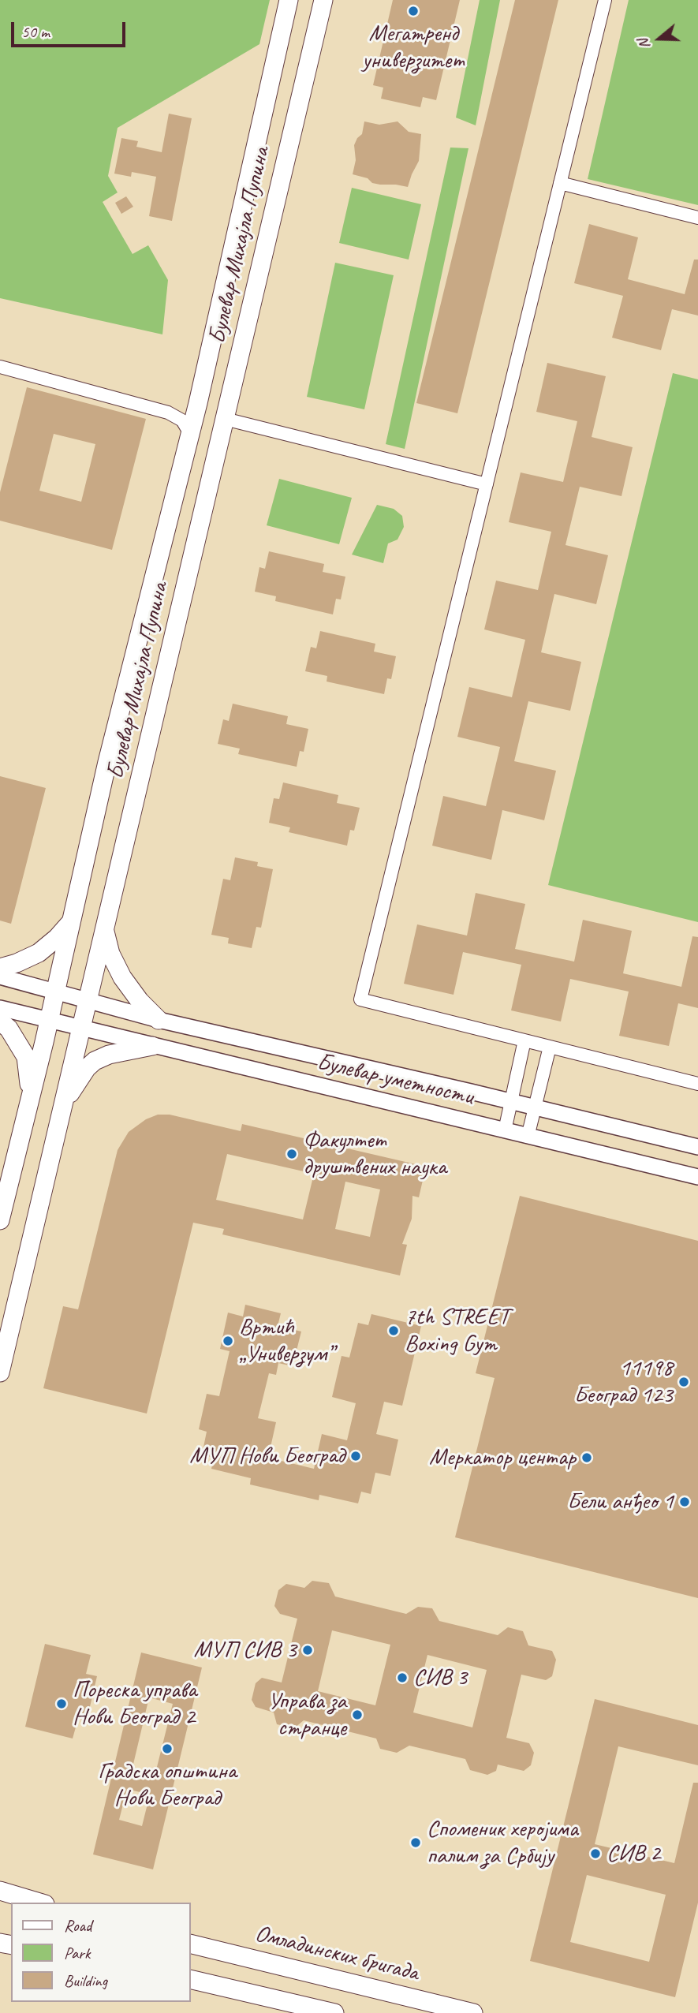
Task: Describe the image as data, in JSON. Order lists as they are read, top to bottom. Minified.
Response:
{"streets":{"main road":["Булевар Михајла Пупина","Омладинских бригада"],"street":["Булевар уметности"]},"crossings":[["Булевар Михајла Пупина","Булевар уметности"]],"places":["Мегатренд универзитет","Факултет друштвених наука","7th STREET Boxing Gym","Вртић „Универзум”","11198 Београд 123","МУП Нови Београд","Меркатор центар","Бели анђео 1","МУП СИВ 3","СИВ 3","Пореска управа Нови Београд 2","Управа за странце","Градска општина Нови Београд","Споменик херојима палим за Србију","СИВ 2"],"legend":["Road","Park","Building"],"scale_bar":"50 m","north":"left"}
